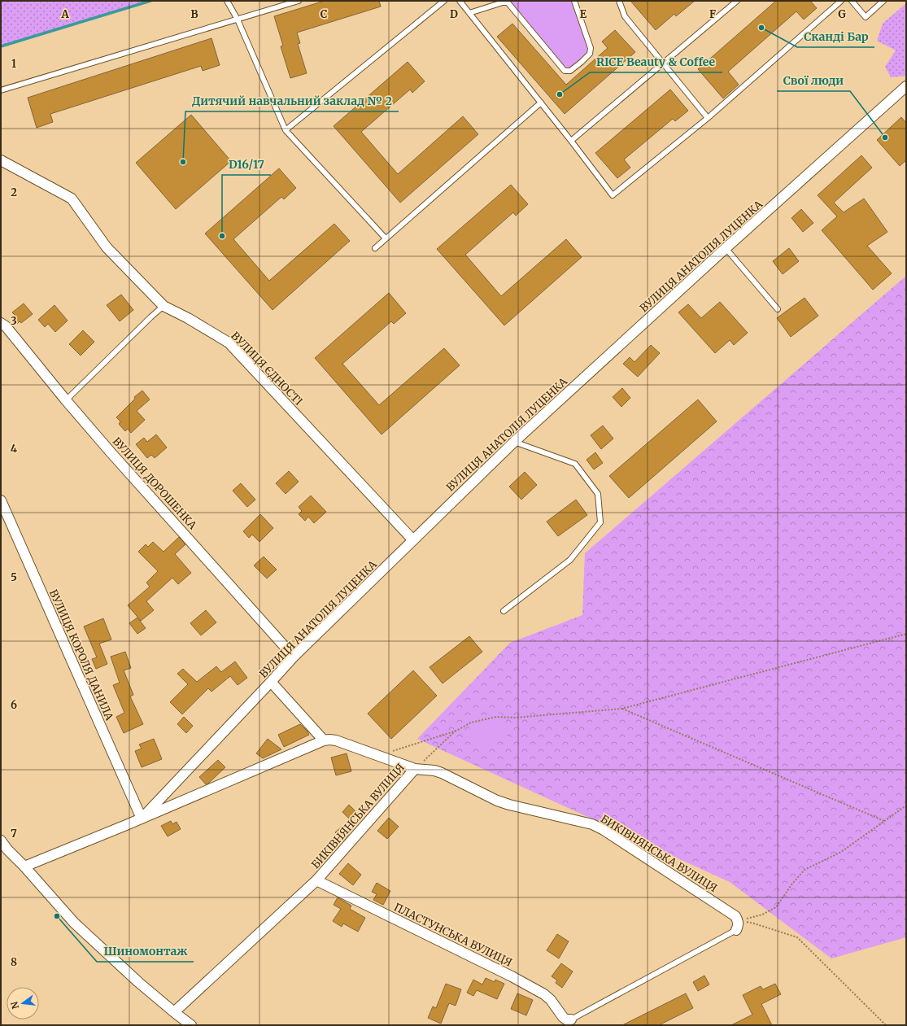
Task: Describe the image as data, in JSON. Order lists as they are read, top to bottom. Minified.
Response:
{"streets":{"street":["ВУЛИЦЯ АНАТОЛІЯ ЛУЦЕНКА","ВУЛИЦЯ ЄДНОСТІ","ВУЛИЦЯ ДОРОШЕНКА","ВУЛИЦЯ КОРОЛЯ ДАНИЛА","БИКІВНЯНСЬКА ВУЛИЦЯ","ПЛАСТУНСЬКА ВУЛИЦЯ"]},"crossings":[["ВУЛИЦЯ АНАТОЛІЯ ЛУЦЕНКА","ВУЛИЦЯ ЄДНОСТІ"],["ВУЛИЦЯ АНАТОЛІЯ ЛУЦЕНКА","ВУЛИЦЯ ДОРОШЕНКА"],["ВУЛИЦЯ АНАТОЛІЯ ЛУЦЕНКА","ВУЛИЦЯ КОРОЛЯ ДАНИЛА"],["ВУЛИЦЯ АНАТОЛІЯ ЛУЦЕНКА","БИКІВНЯНСЬКА ВУЛИЦЯ"],["БИКІВНЯНСЬКА ВУЛИЦЯ","ПЛАСТУНСЬКА ВУЛИЦЯ"]],"places":["Сканді Бар","RICE Beauty & Coffee","Свої люди","Дитячий навчальний заклад № 2","D16/17","Шиномонтаж"],"north":"left","grid":{"columns":["A","B","C","D","E","F","G"],"rows":["1","2","3","4","5","6","7","8"]}}
